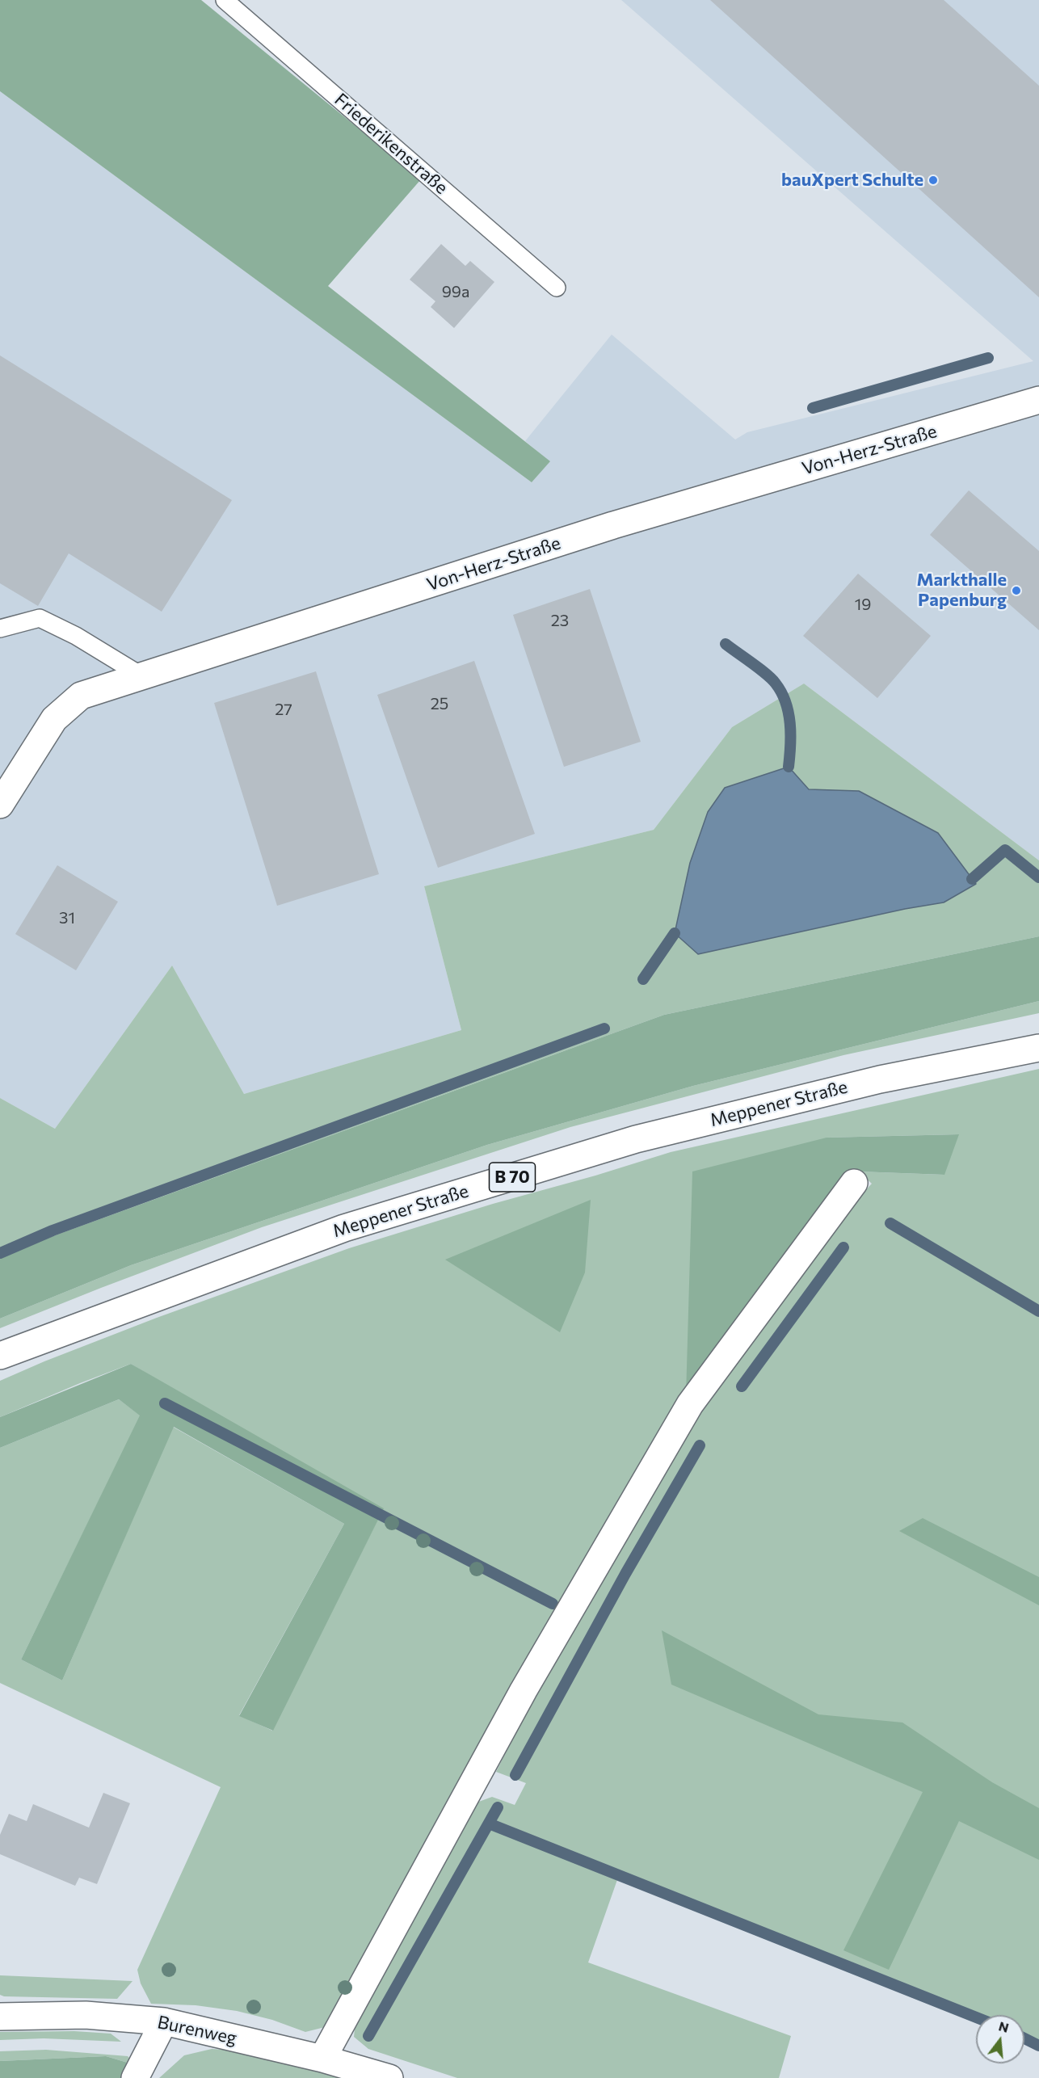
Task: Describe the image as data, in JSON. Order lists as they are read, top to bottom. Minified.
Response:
{"streets":{"street":["Von-Herz-Straße","Meppener Straße","B 70","Burenweg"],"lane":["Friederikenstraße"]},"places":["bauXpert Schulte","Markthalle Papenburg"],"house_numbers":["99a","19","23","25","27","31"],"north":"top"}
